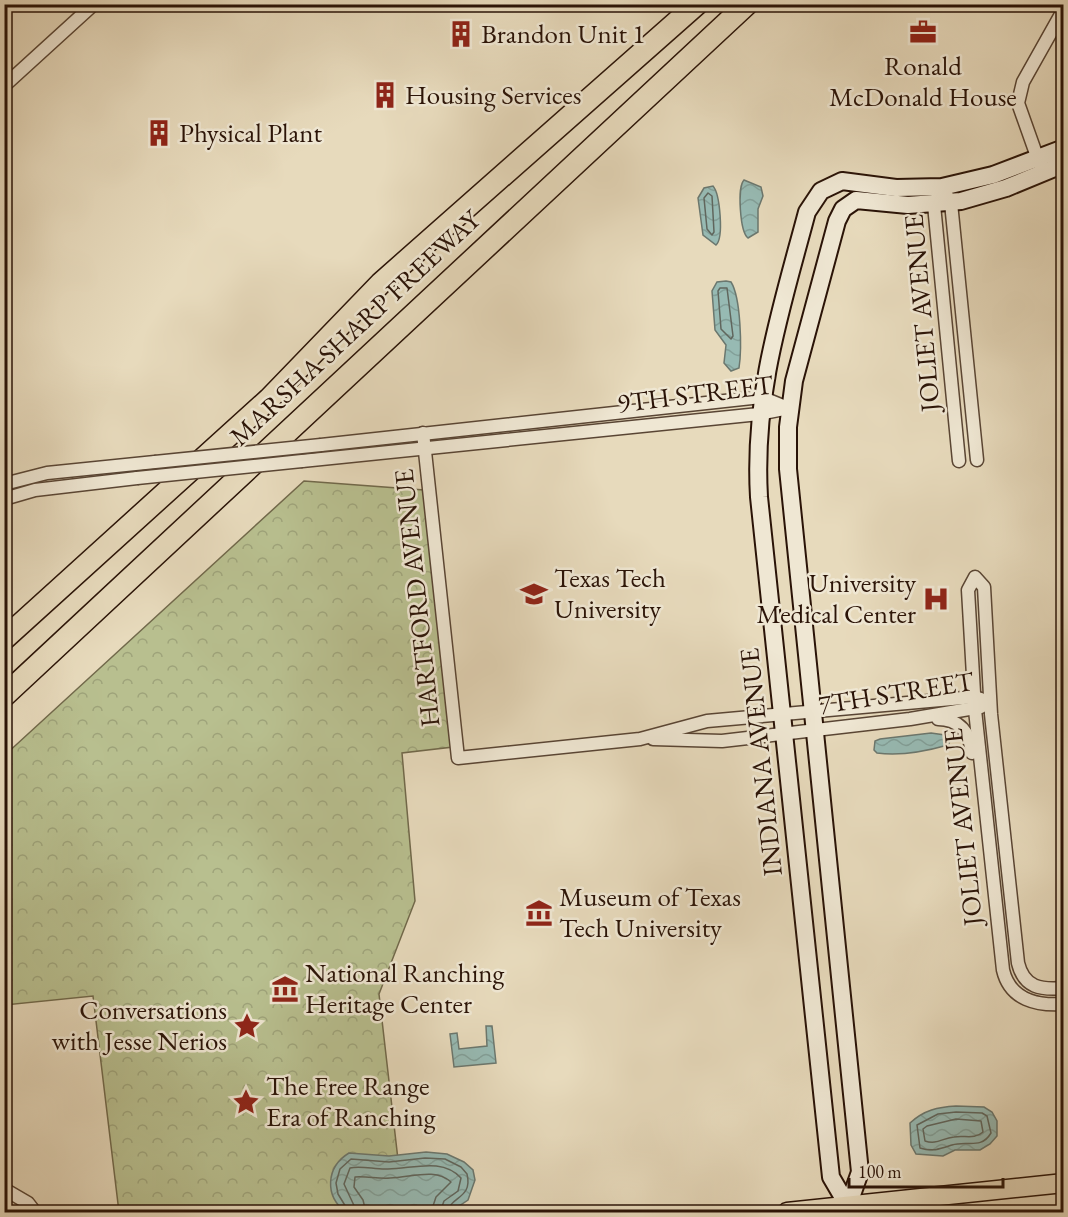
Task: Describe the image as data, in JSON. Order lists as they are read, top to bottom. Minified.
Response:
{"streets":{"highway":["MARSHA SHARP FREEWAY"],"street":["JOLIET AVENUE","9TH STREET","HARTFORD AVENUE","7TH STREET","INDIANA AVENUE"]},"crossings":[["JOLIET AVENUE","7TH STREET"],["JOLIET AVENUE","INDIANA AVENUE"],["9TH STREET","HARTFORD AVENUE"],["9TH STREET","INDIANA AVENUE"],["HARTFORD AVENUE","7TH STREET"],["7TH STREET","INDIANA AVENUE"]],"places":{"office":["Ronald McDonald House"],"building":["Brandon Unit 1","Housing Services","Physical Plant"],"school or university":["Texas Tech University"],"hospital":["University Medical Center"],"museum":["Museum of Texas Tech University","National Ranching Heritage Center"],"place":["Conversations with Jesse Nerios","The Free Range Era of Ranching"]},"scale_bar":"100 m"}
